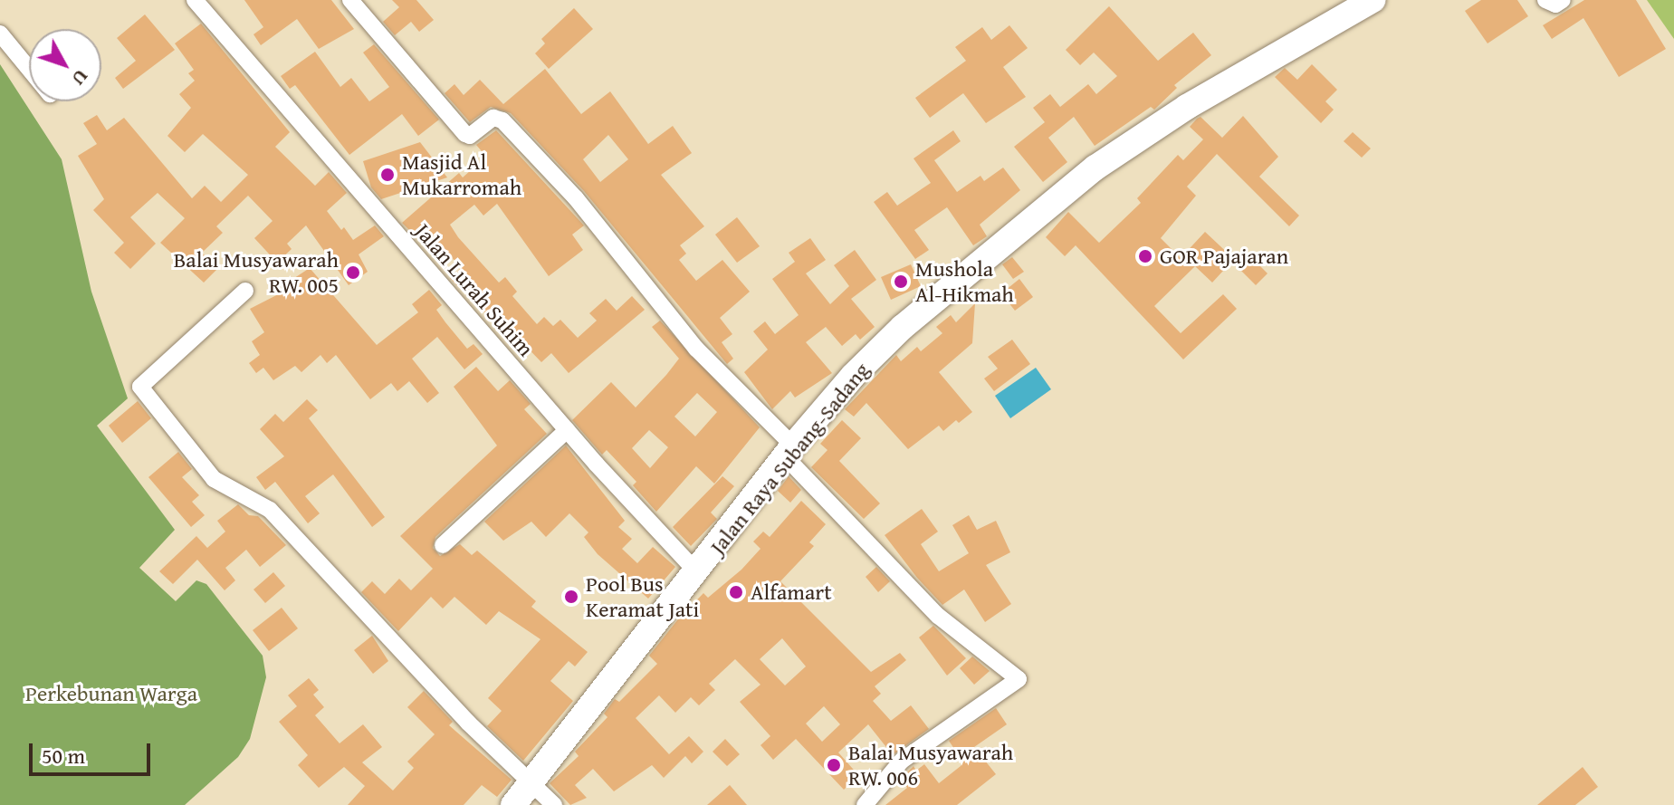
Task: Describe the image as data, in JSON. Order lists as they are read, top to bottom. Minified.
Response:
{"streets":{"main road":["Jalan Raya Subang-Sadang"],"street":["Jalan Lurah Suhim"]},"crossings":[["Jalan Lurah Suhim","Jalan Raya Subang-Sadang"]],"parks":["Perkebunan Warga"],"places":["Masjid Al Mukarromah","GOR Pajajaran","Balai Musyawarah RW. 005","Mushola Al-Hikmah","Alfamart","Pool Bus Keramat Jati","Balai Musyawarah RW. 006"],"scale_bar":"50 m","north":"bottom right"}
